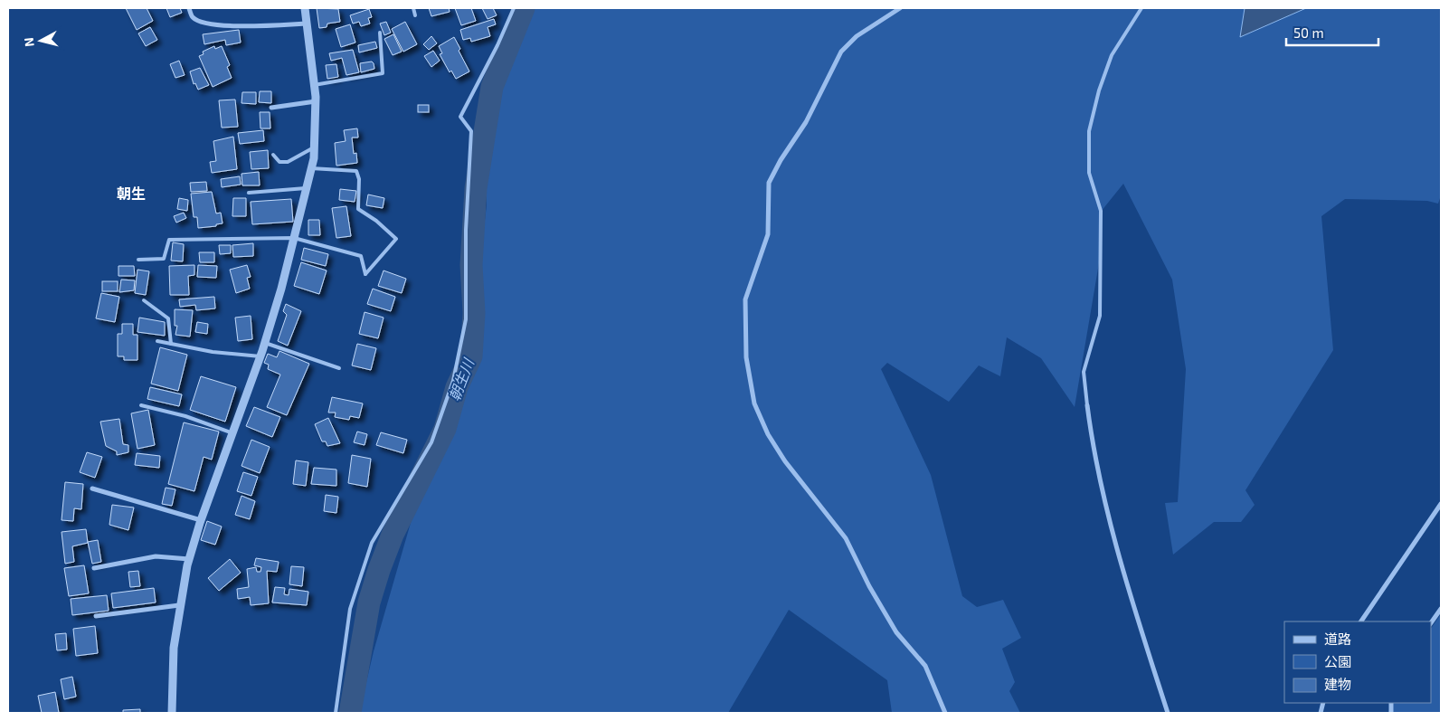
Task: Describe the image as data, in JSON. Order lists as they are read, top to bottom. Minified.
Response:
{"districts":["朝生"],"water":["朝生川"],"legend":["道路","公園","建物"],"scale_bar":"50 m","north":"left"}
